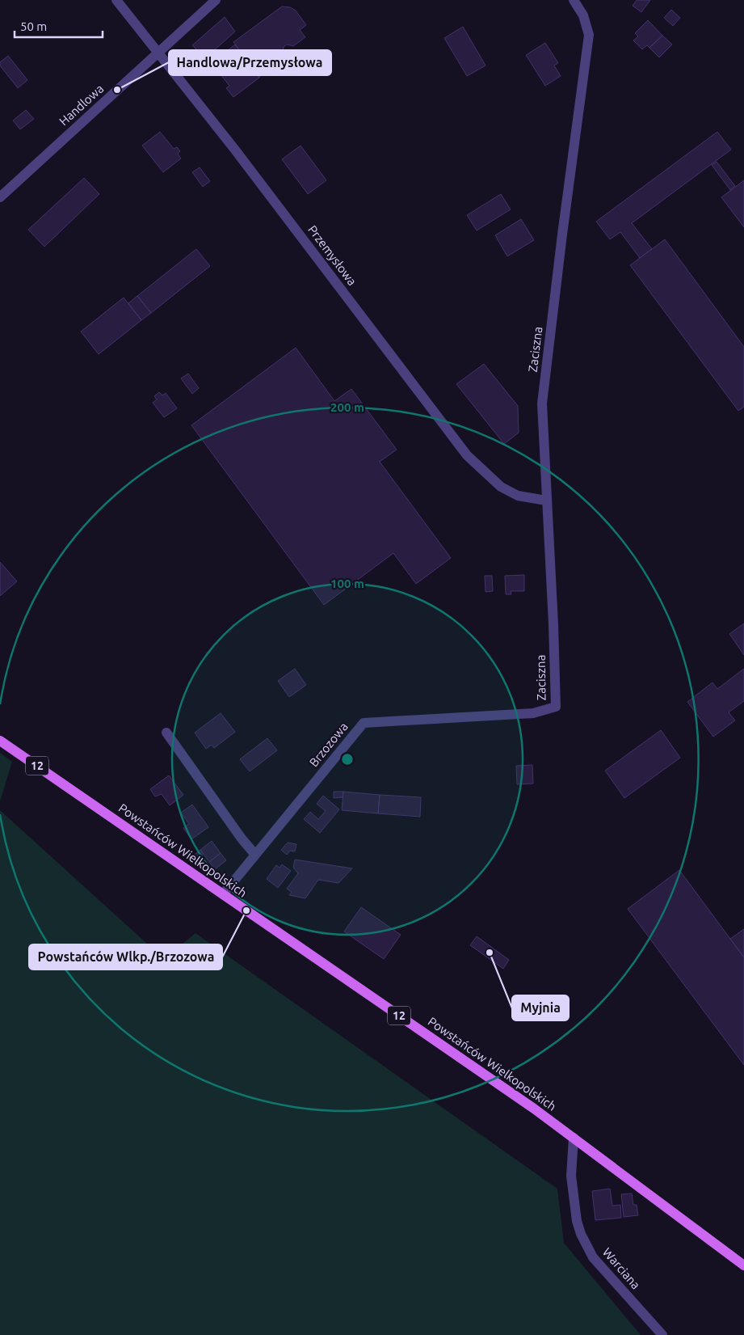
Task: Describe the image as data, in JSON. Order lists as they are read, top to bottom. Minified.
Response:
{"streets":{"main road":["12","Powstańców Wielkopolskich"],"street":["Handlowa","Przemysłowa","Zaciszna","Brzozowa","Warciana"]},"crossings":[["Handlowa","Przemysłowa"],["Przemysłowa","Zaciszna"],["Zaciszna","Brzozowa"],["Brzozowa","Powstańców Wielkopolskich"],["Powstańców Wielkopolskich","Warciana"]],"places":["Handlowa/Przemysłowa","Powstańców Wlkp./Brzozowa","Myjnia"],"scale_bar":"50 m","rings":["200 m","100 m"]}
